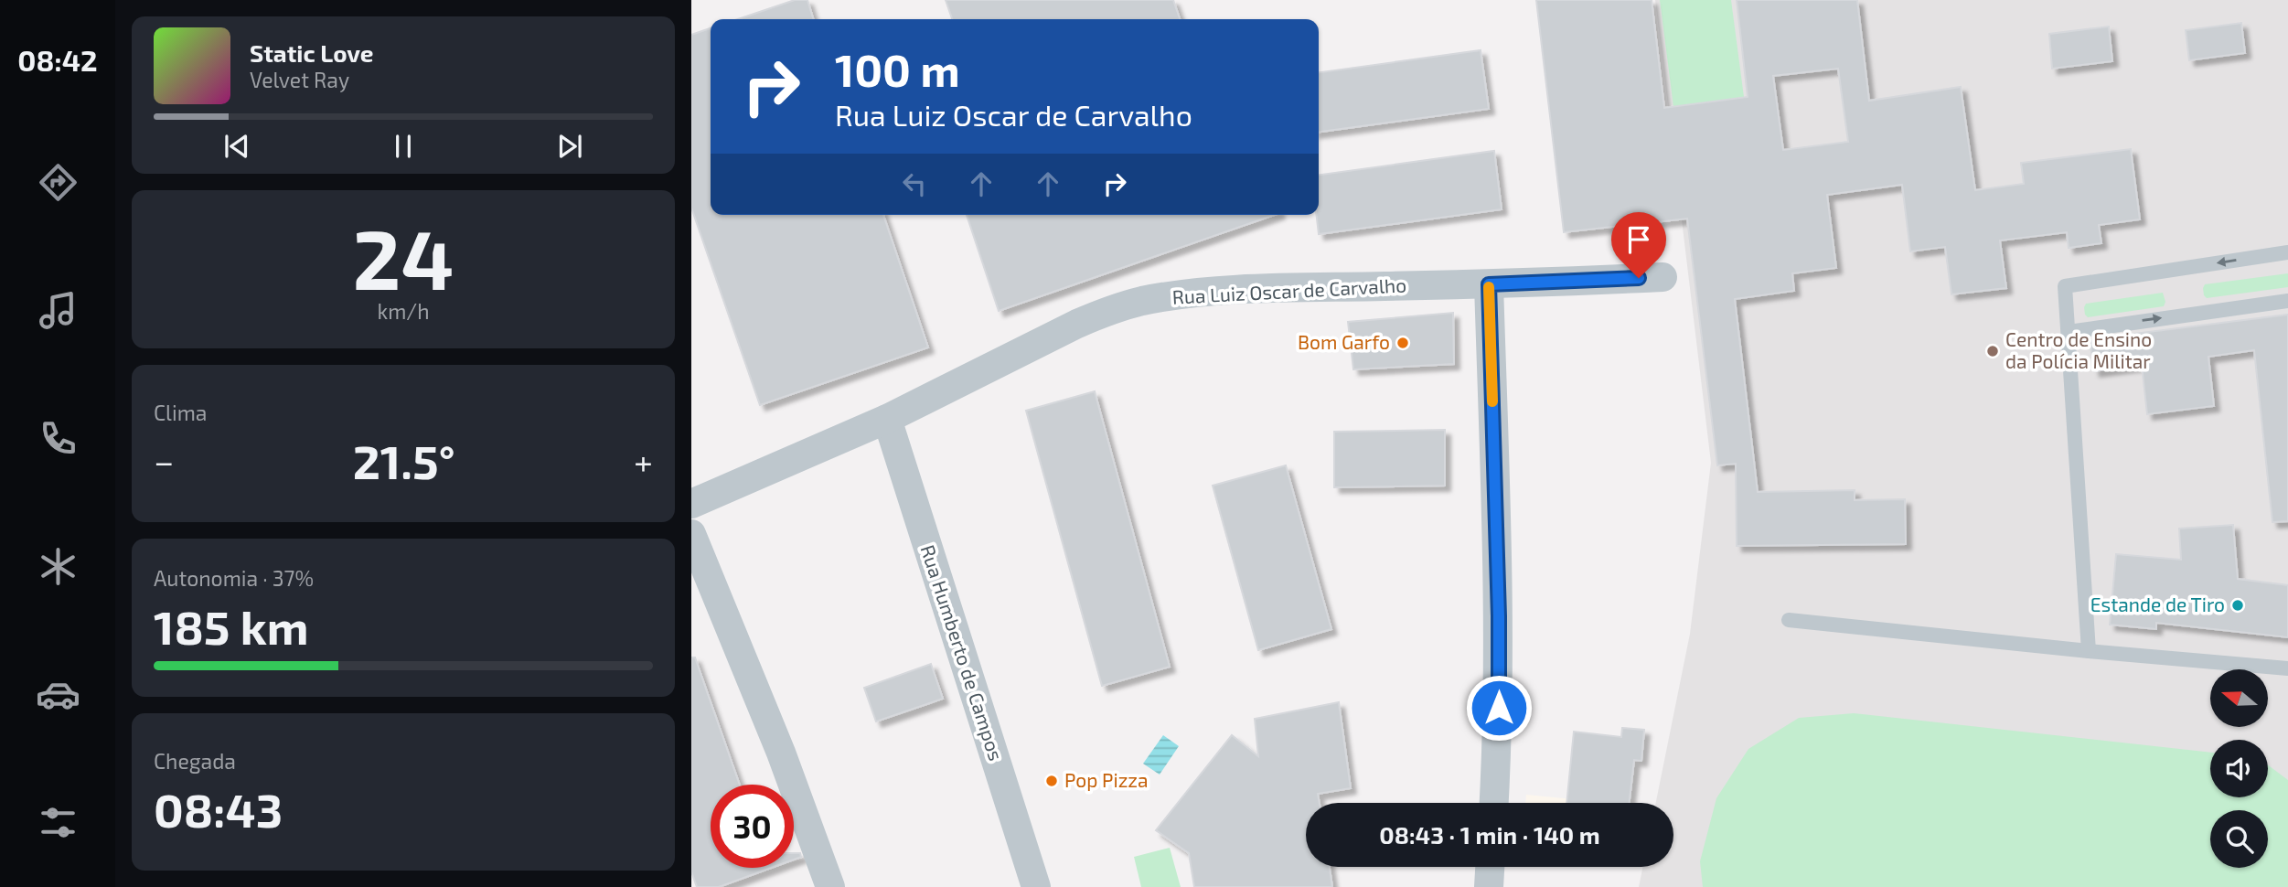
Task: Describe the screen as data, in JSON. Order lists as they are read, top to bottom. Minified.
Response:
{"streets":{"street":["Rua Luiz Oscar de Carvalho","Rua Humberto de Campos"]},"crossings":[["Rua Luiz Oscar de Carvalho","Rua Humberto de Campos"]],"places":["Bom Garfo","Centro de Ensino da Polícia Militar","Estande de Tiro","Pop Pizza"],"north":"left","page":{"tabs":"08:42","turn":["100 m","Rua Luiz Oscar de Carvalho"],"song":["Static Love","Velvet Ray"],"tile":[["24","km/h"],"Clima",["Autonomia · 37%","185 km"],["Chegada","08:43"]],"heat":["−","21.5°","+"],"limit":"30","trip":"08:43 · 1 min · 140 m"}}
